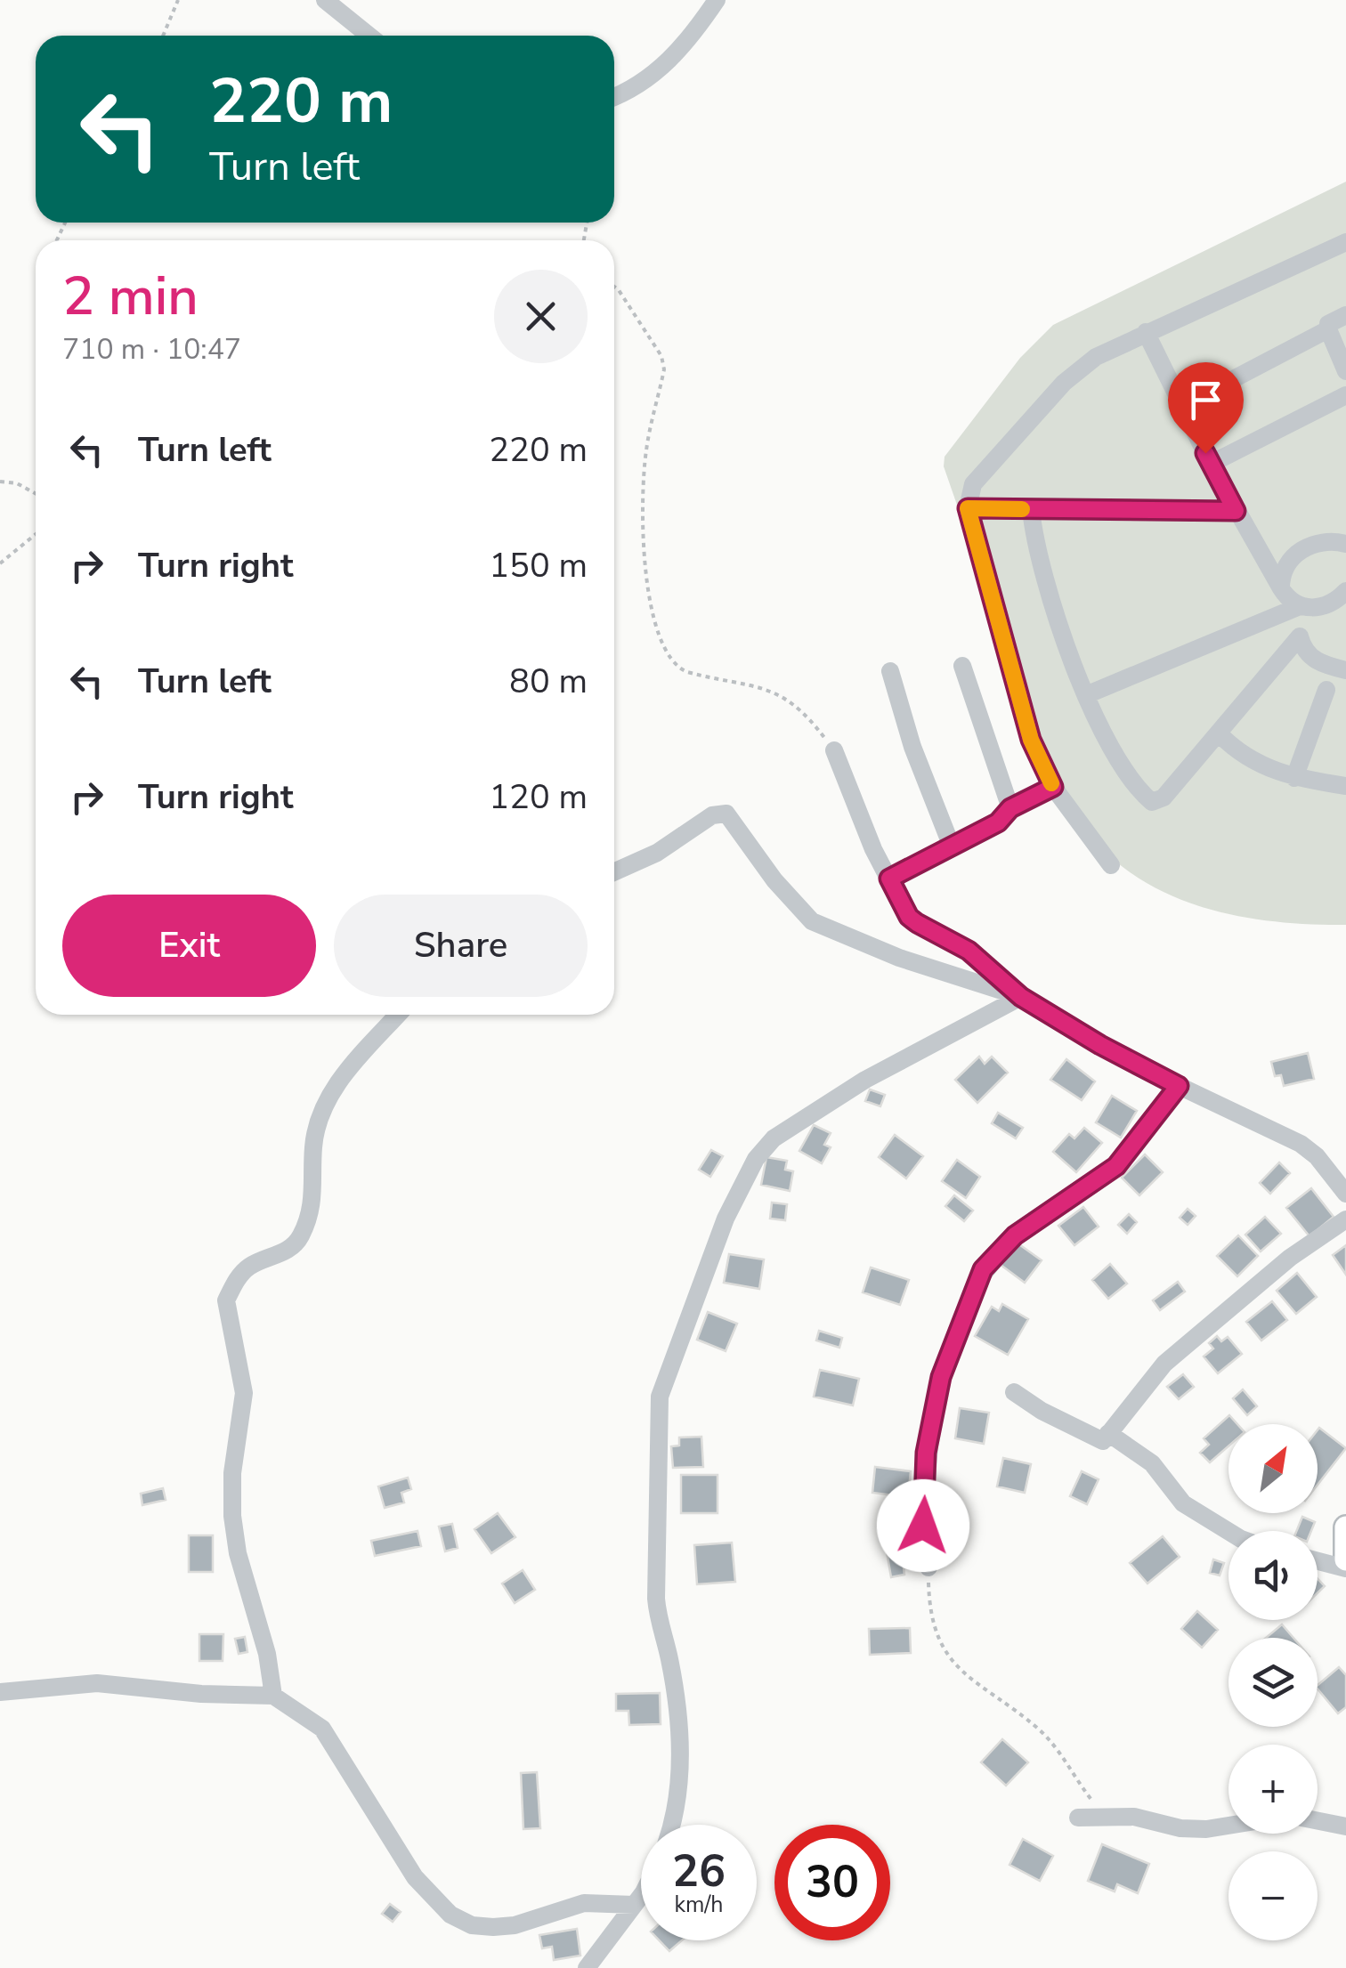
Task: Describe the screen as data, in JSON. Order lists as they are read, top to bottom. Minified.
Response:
{"north":"top right","page":{"turn":["220 m","Turn left"],"heading":["2 min","710 m · 10:47"],"list":[{"name":"Turn left","value":"220 m"},{"name":"Turn right","value":"150 m"},{"name":"Turn left","value":"80 m"},{"name":"Turn right","value":"120 m"}],"buttons":["Exit","Share"],"map_buttons":["+","−"],"speed":"26 km/h","limit":"30"}}
